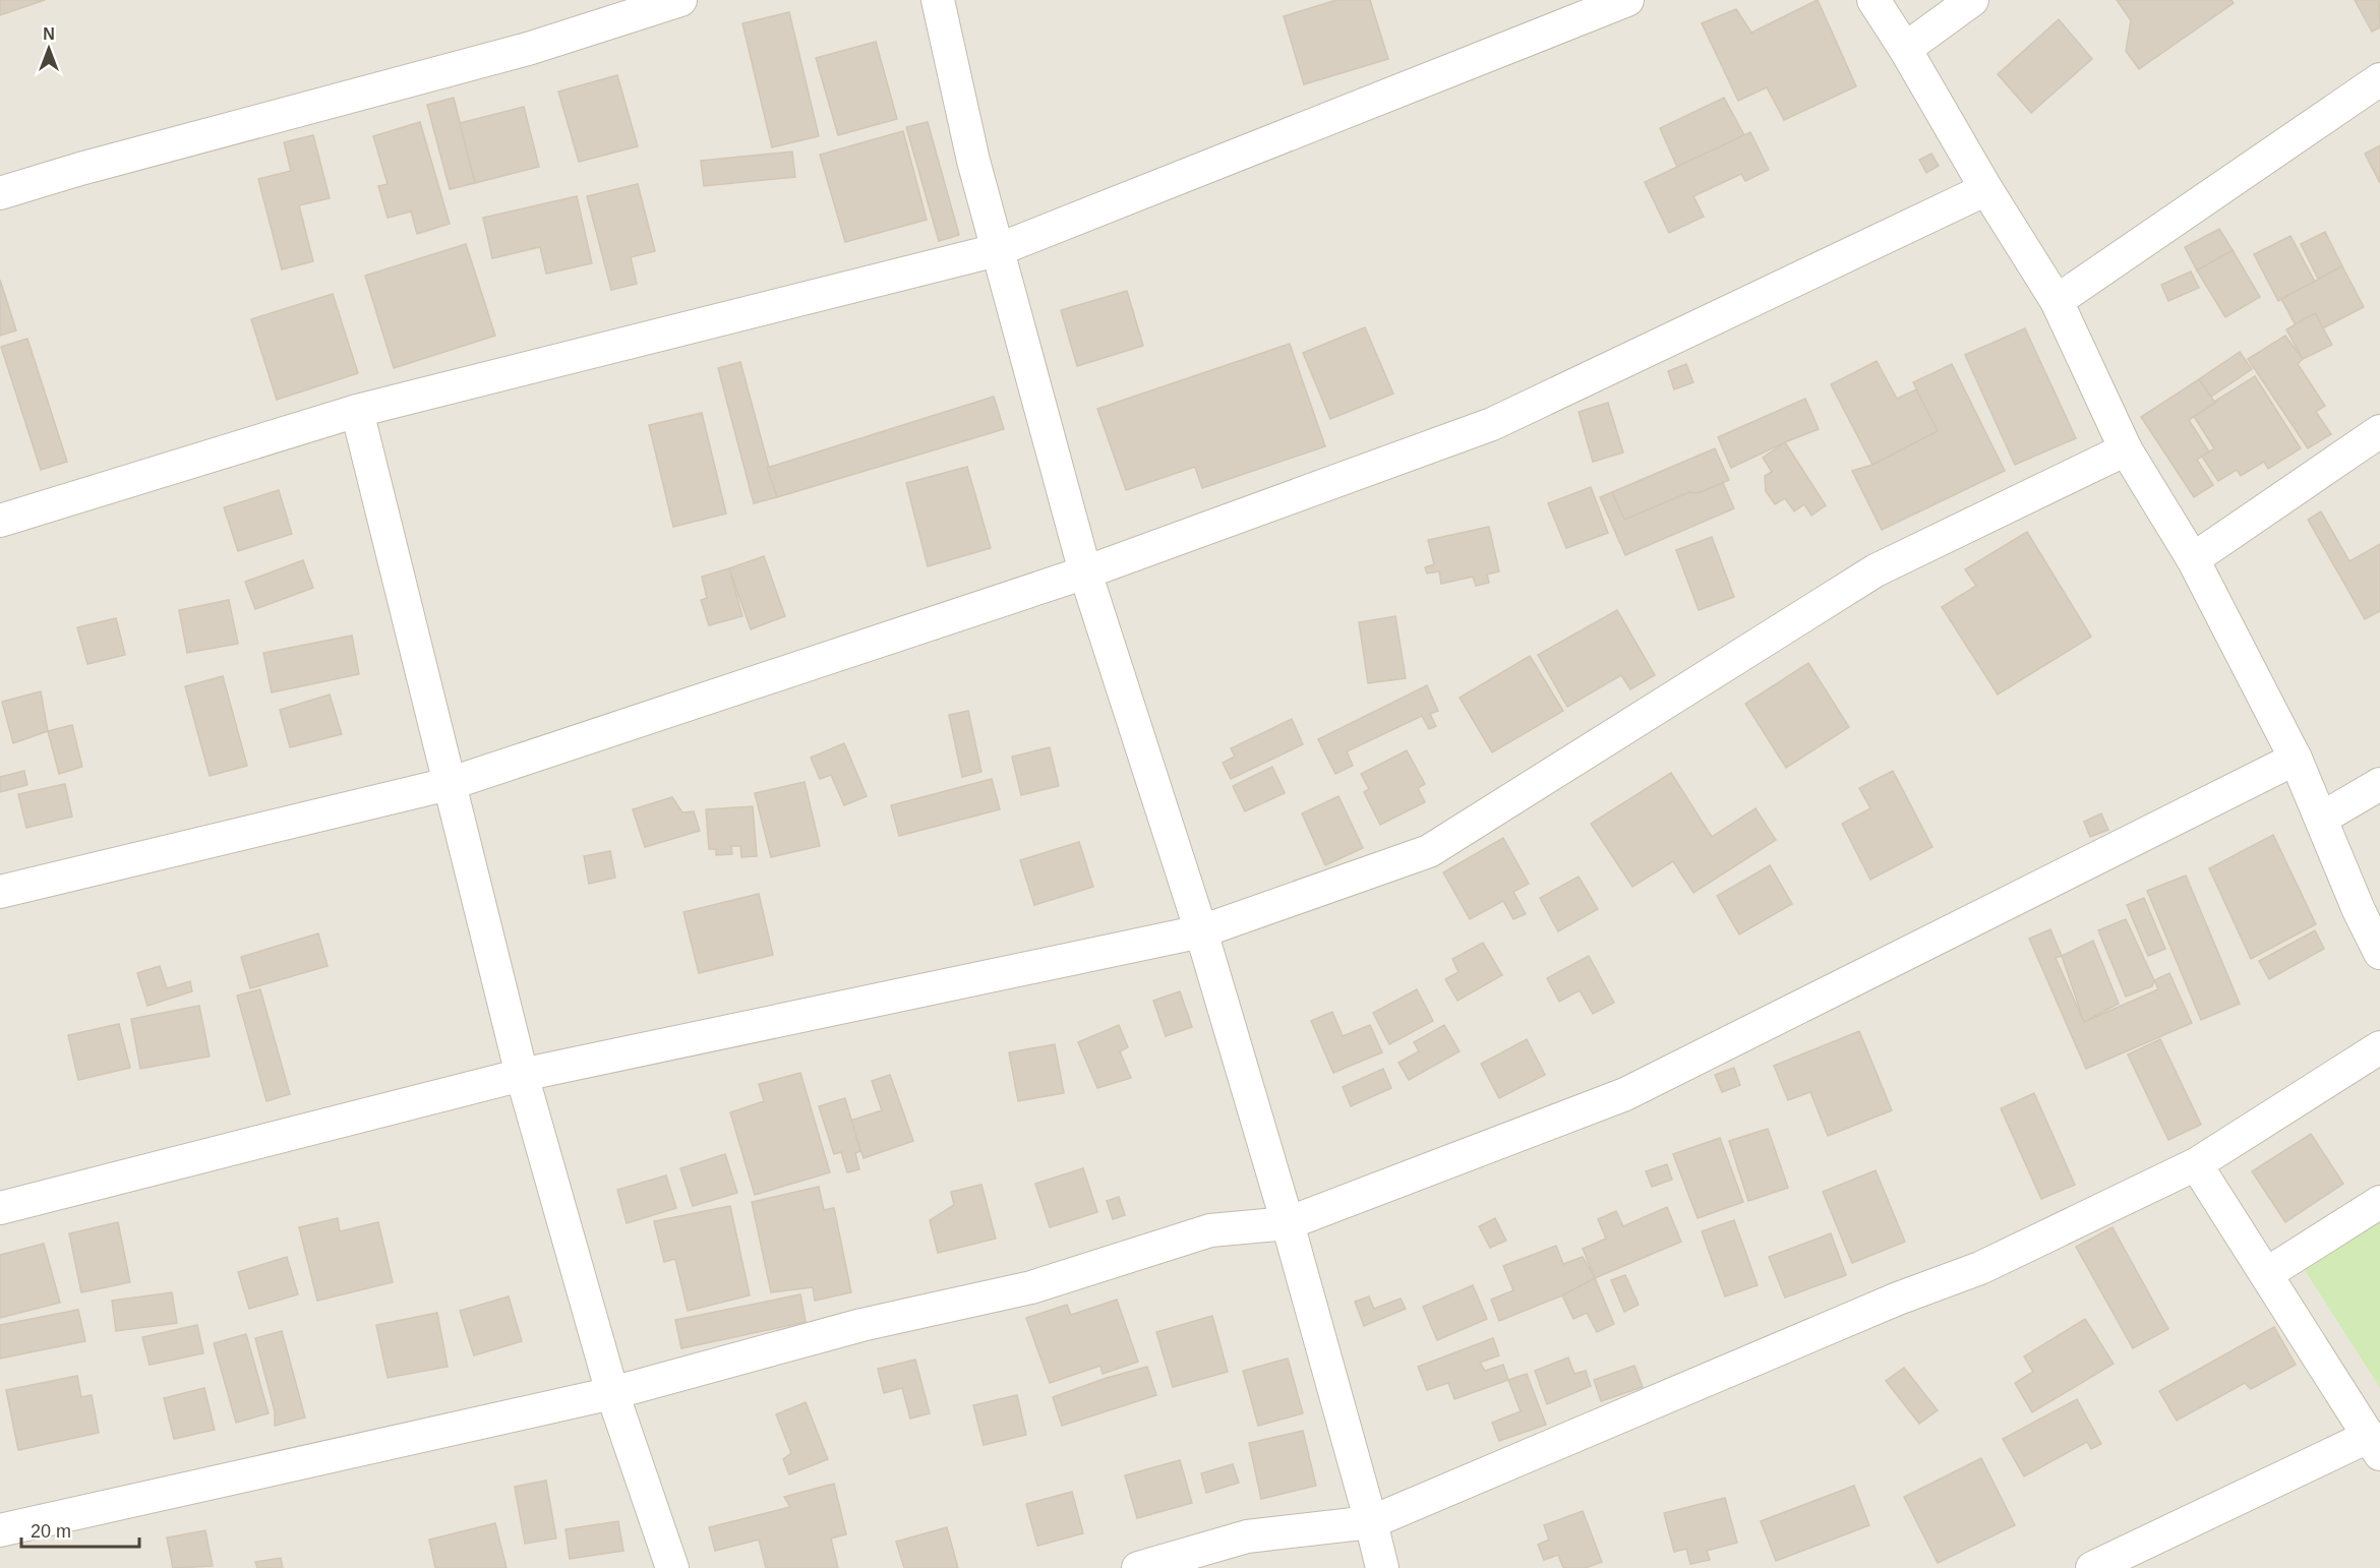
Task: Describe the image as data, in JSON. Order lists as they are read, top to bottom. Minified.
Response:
{"scale_bar":"20 m","north":"top"}
